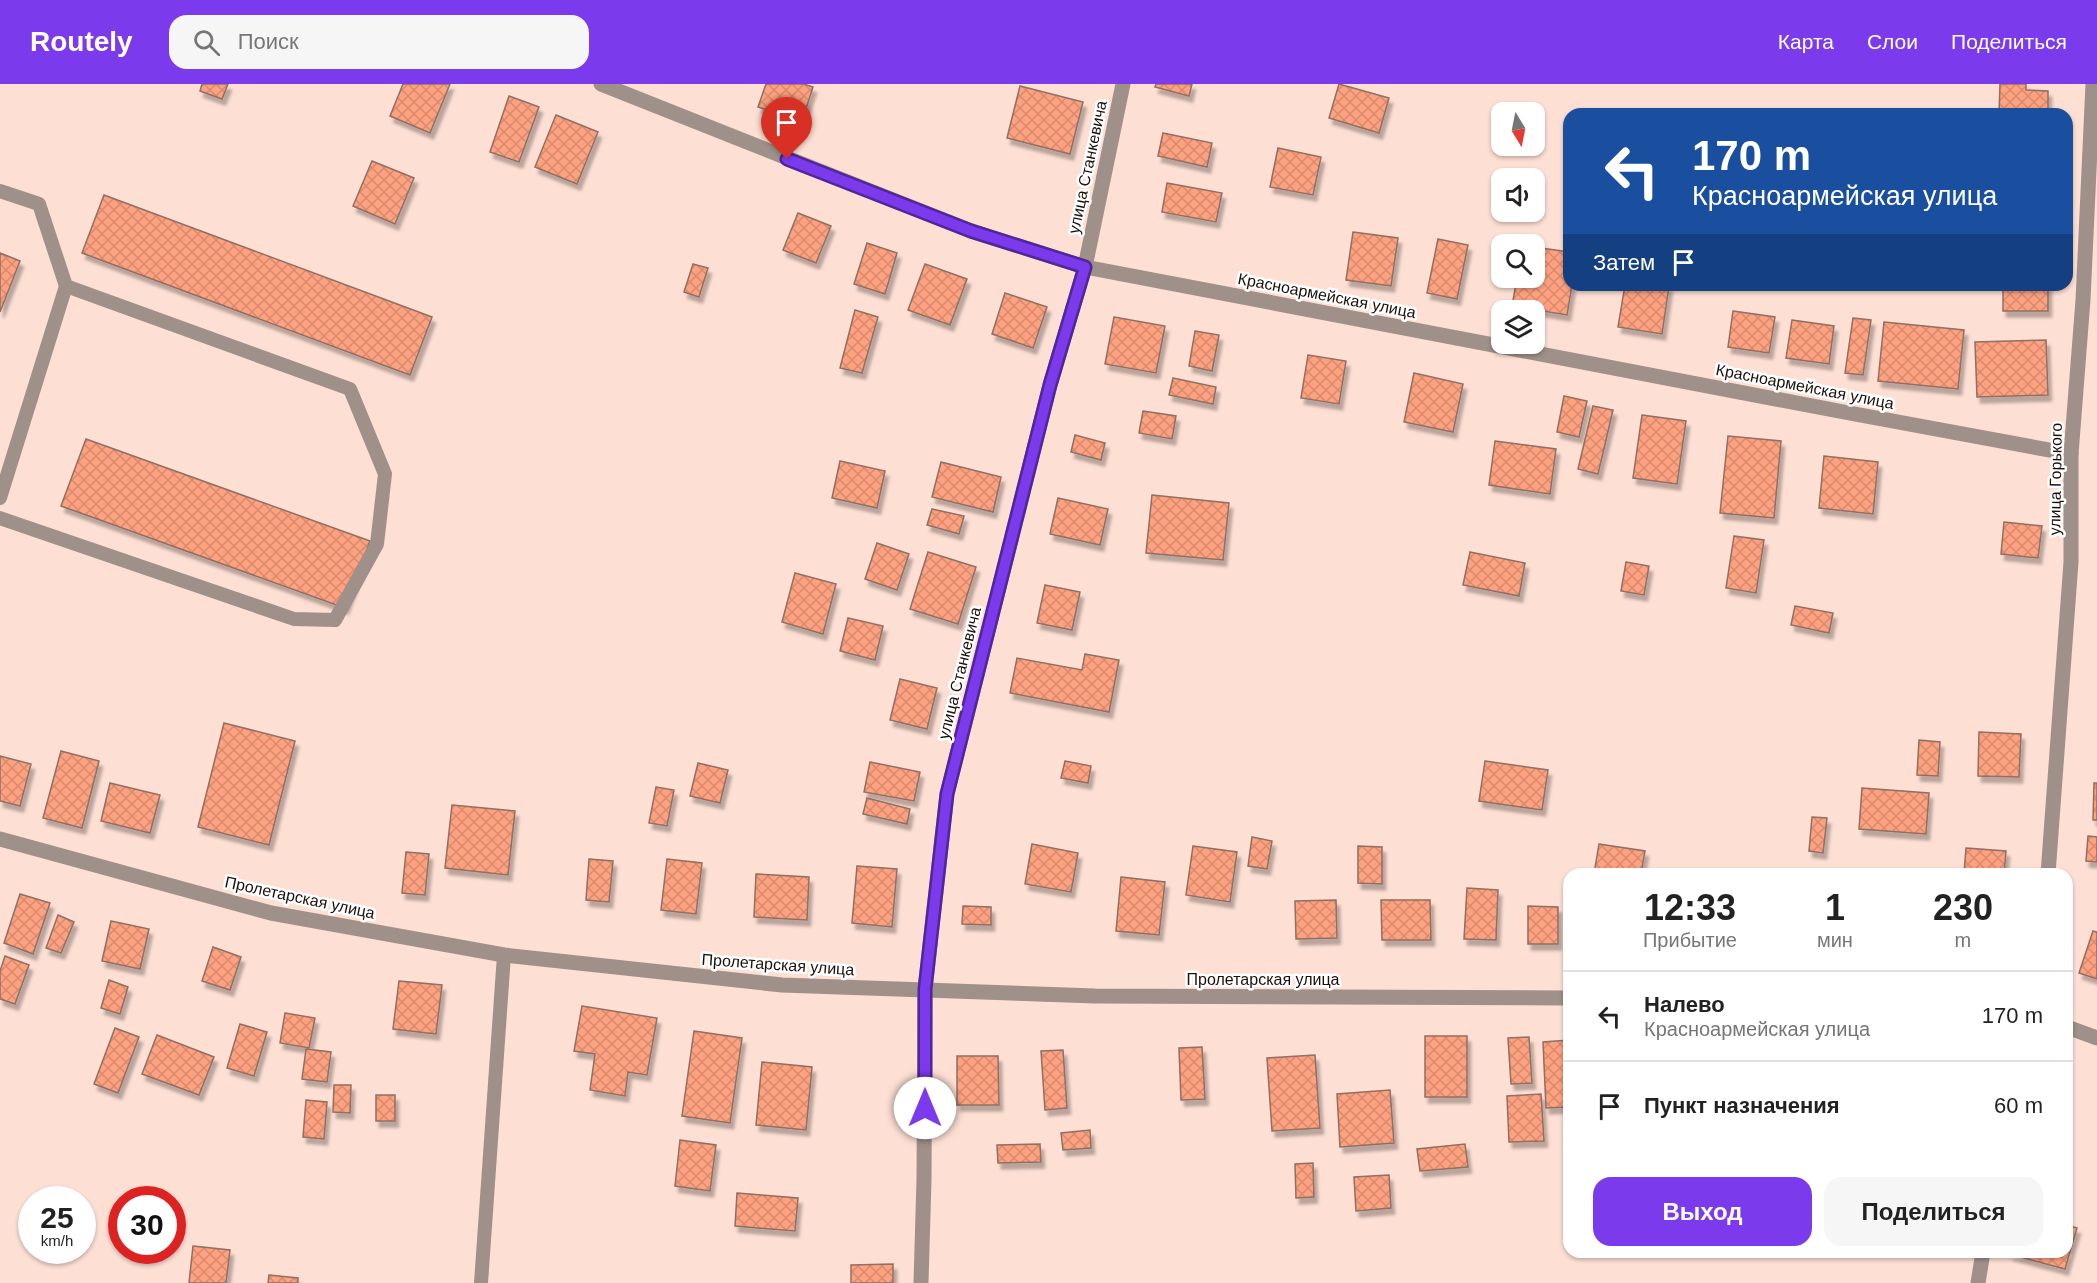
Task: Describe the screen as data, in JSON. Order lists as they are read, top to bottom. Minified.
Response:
{"streets":{"street":["улица Станкевича","Красноармейская улица","улица Горького","Пролетарская улица"]},"crossings":[["улица Станкевича","Красноармейская улица"],["улица Станкевича","Пролетарская улица"],["Красноармейская улица","улица Горького"]],"north":"bottom","page":{"header":"Routely","search":"Поиск","nav":["Карта","Слои","Поделиться"],"turn":["170 m","Красноармейская улица"],"then":"Затем","eta":["12:33","Прибытие","1","мин","230","m"],"list":[{"name":"Налево","note":"Красноармейская улица","value":"170 m"},{"name":"Пункт назначения","value":"60 m"}],"buttons":["Выход","Поделиться"],"speed":"25 km/h","limit":"30"}}
